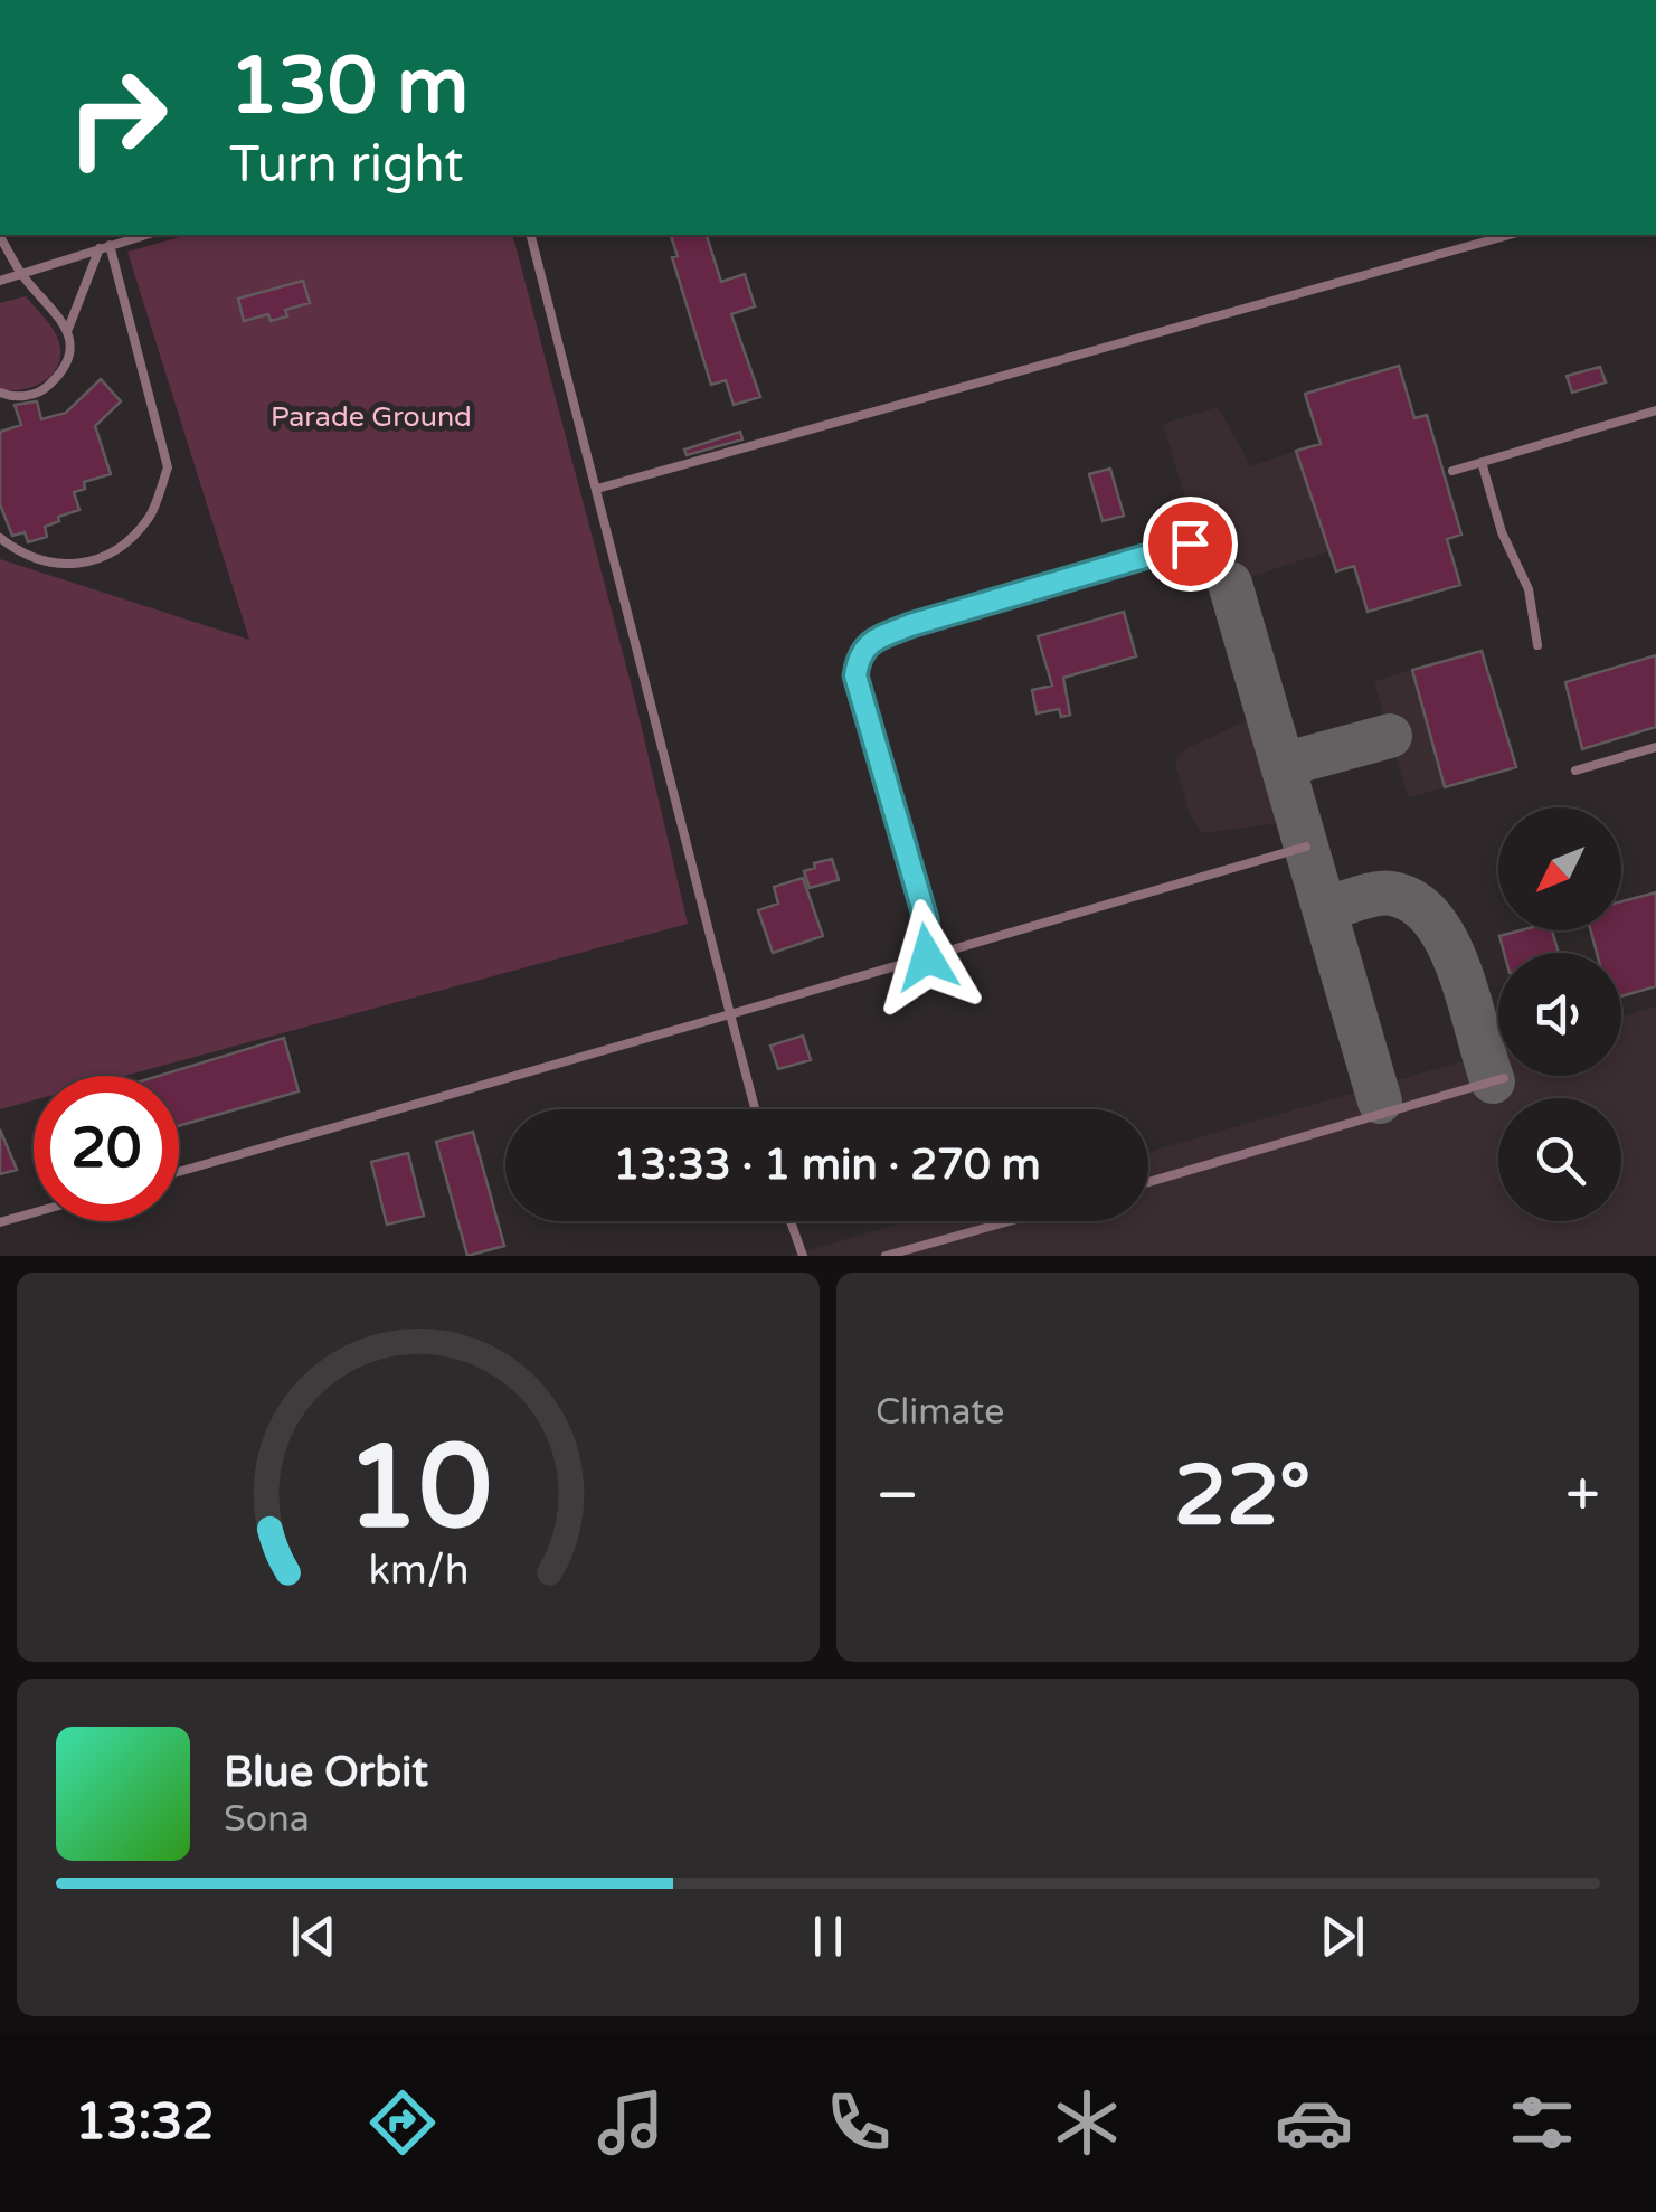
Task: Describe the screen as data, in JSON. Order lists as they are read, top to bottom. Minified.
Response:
{"parks":["Parade Ground"],"north":"bottom left","page":{"turn":["130 m","Turn right"],"limit":"20","trip":"13:33 · 1 min · 270 m","tile":"Climate","heat":["−","22°","+"],"song":["Blue Orbit","Sona"],"tabs":"13:32","gauge":["10","km/h"]}}
